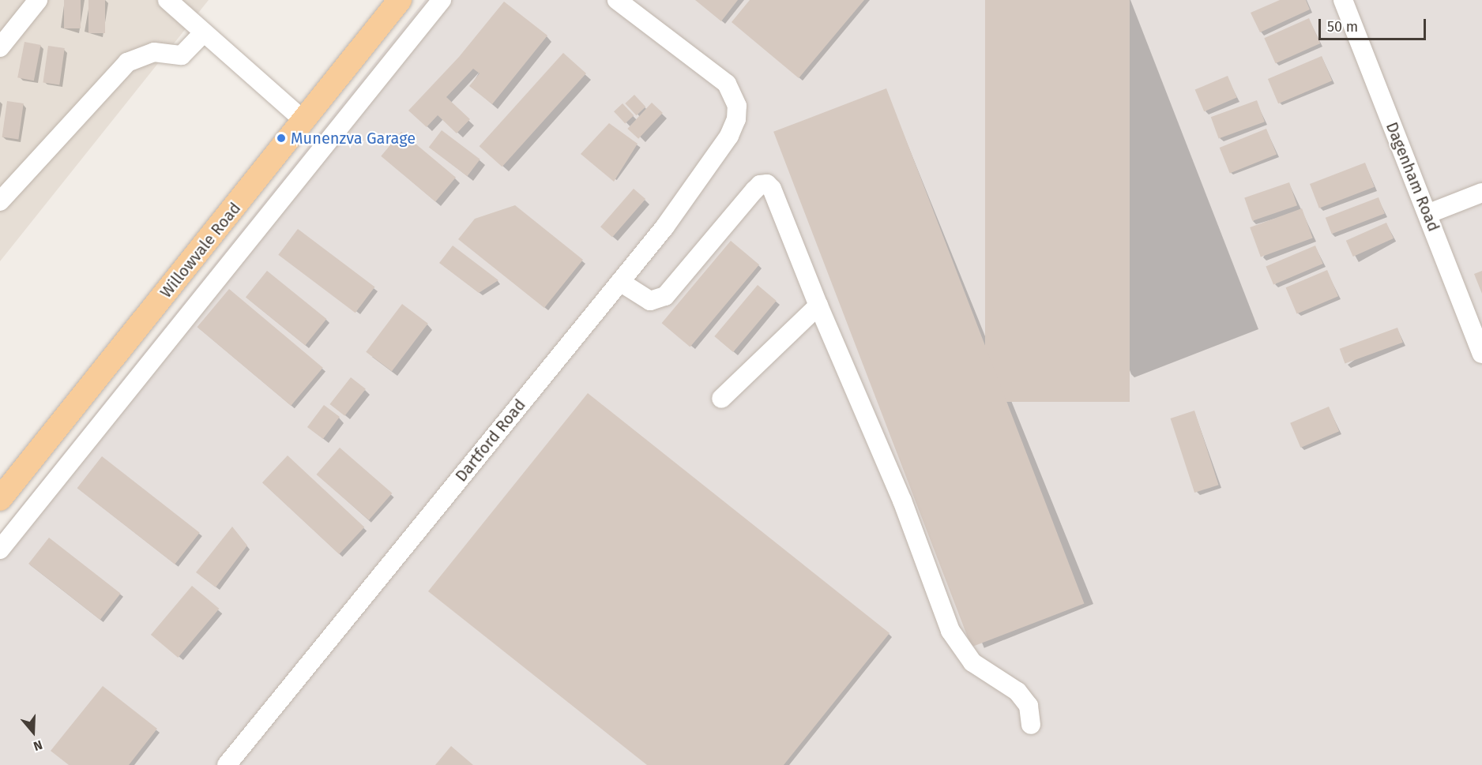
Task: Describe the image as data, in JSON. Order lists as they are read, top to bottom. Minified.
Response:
{"streets":{"main road":["Willowvale Road"],"street":["Dagenham Road","Dartford Road"]},"places":["Munenzva Garage"],"scale_bar":"50 m","north":"bottom"}
